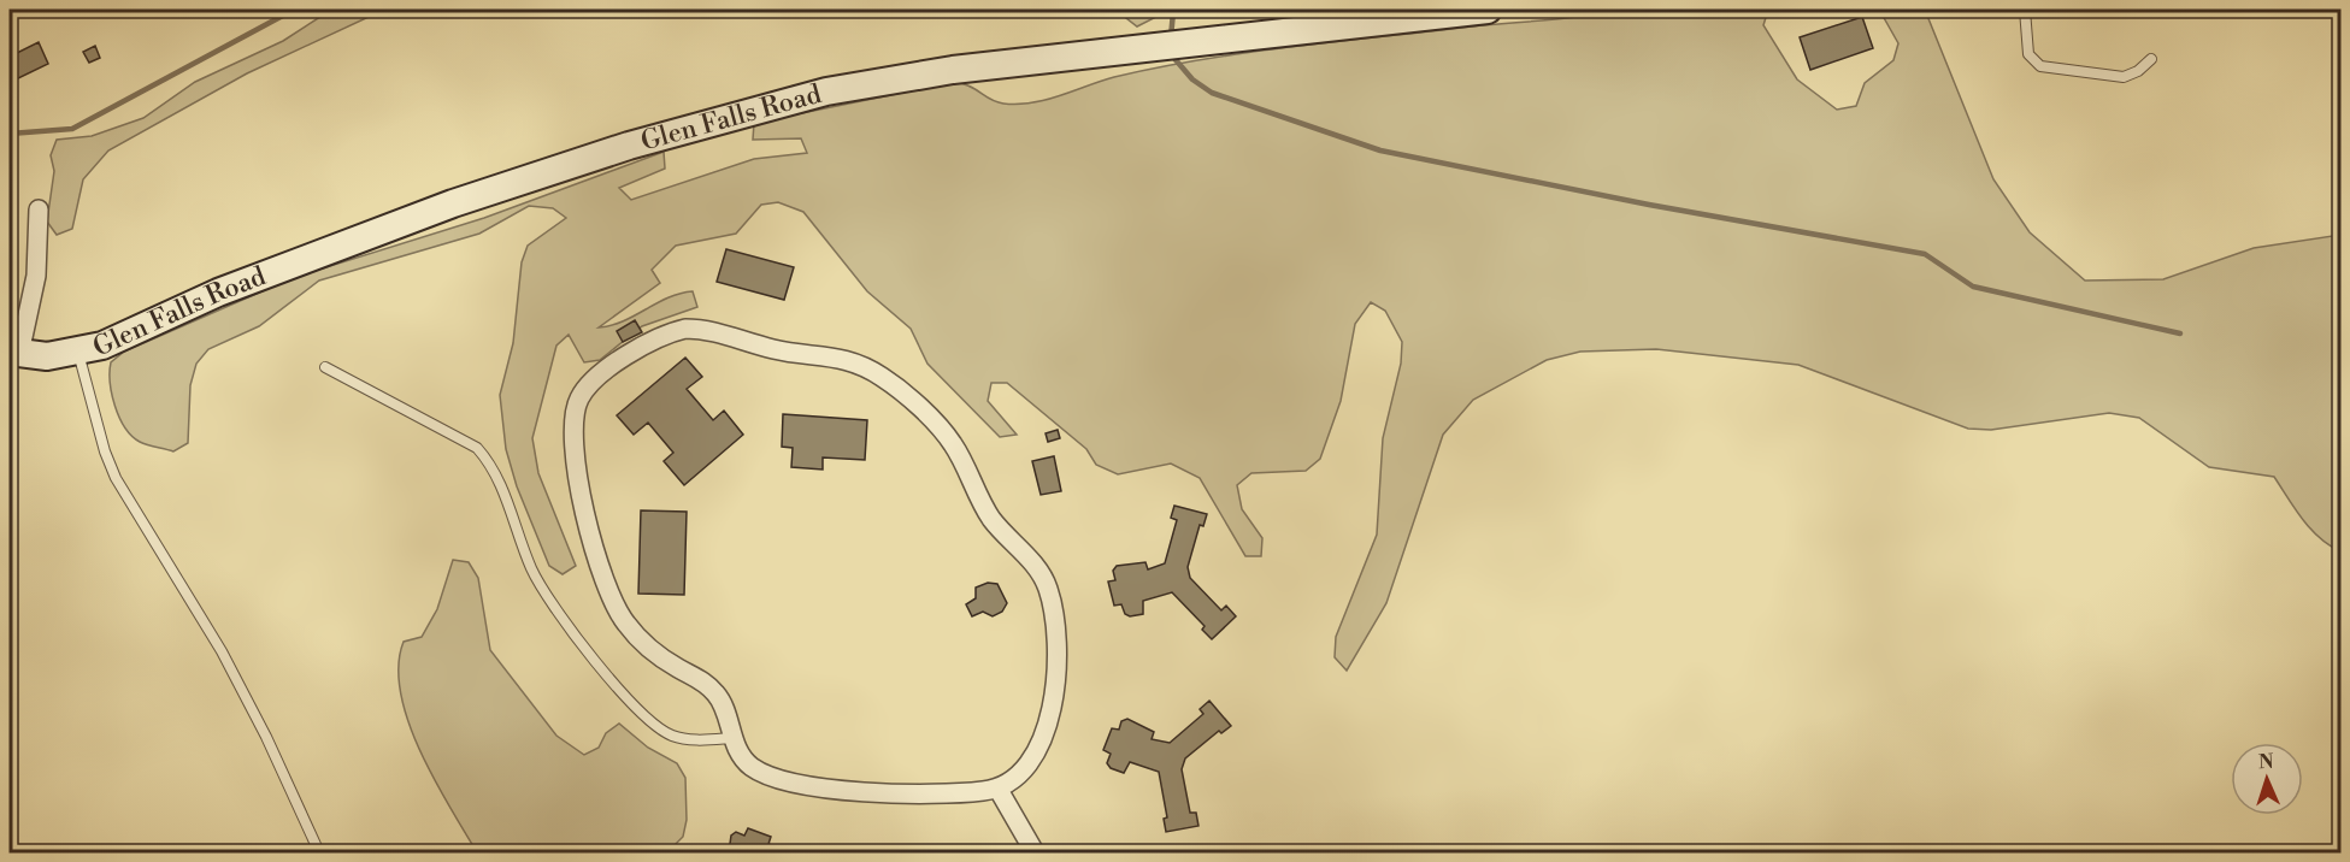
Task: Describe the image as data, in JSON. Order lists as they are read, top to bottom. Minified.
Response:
{"streets":{"street":["Glen Falls Road"]},"north":"top"}
